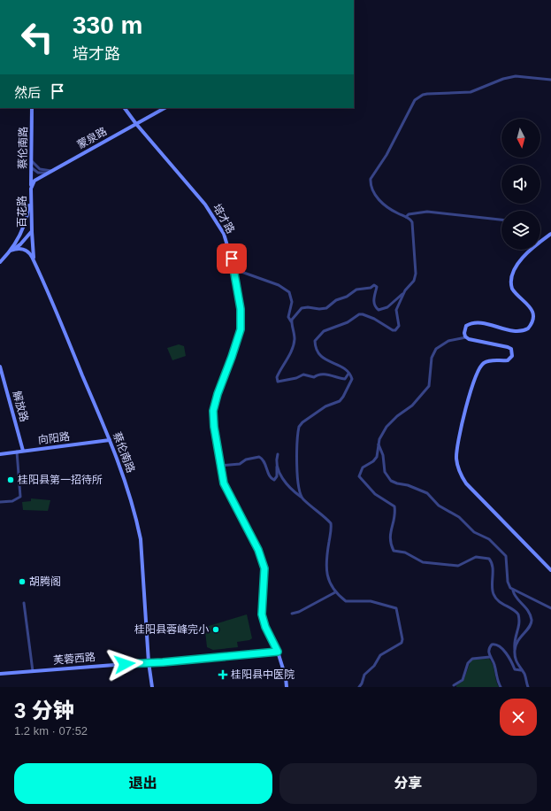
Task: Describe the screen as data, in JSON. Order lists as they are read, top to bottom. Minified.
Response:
{"streets":{"street":["蒙泉路","蔡伦南路","百花路","培才路","解放路","向阳路","芙蓉西路"]},"crossings":[["蒙泉路","蔡伦南路"],["蒙泉路","百花路"],["蒙泉路","培才路"],["蔡伦南路","百花路"],["蔡伦南路","向阳路"],["蔡伦南路","芙蓉西路"],["培才路","芙蓉西路"],["解放路","向阳路"]],"places":{"other":["桂阳县第一招待所","胡腾阁","桂阳县蓉峰完小"],"health":["桂阳县中医院"]},"north":"bottom","page":{"turn":["330 m","培才路"],"then":"然后","heading":["3 分钟","1.2 km · 07:52"],"buttons":["退出","分享"]}}
